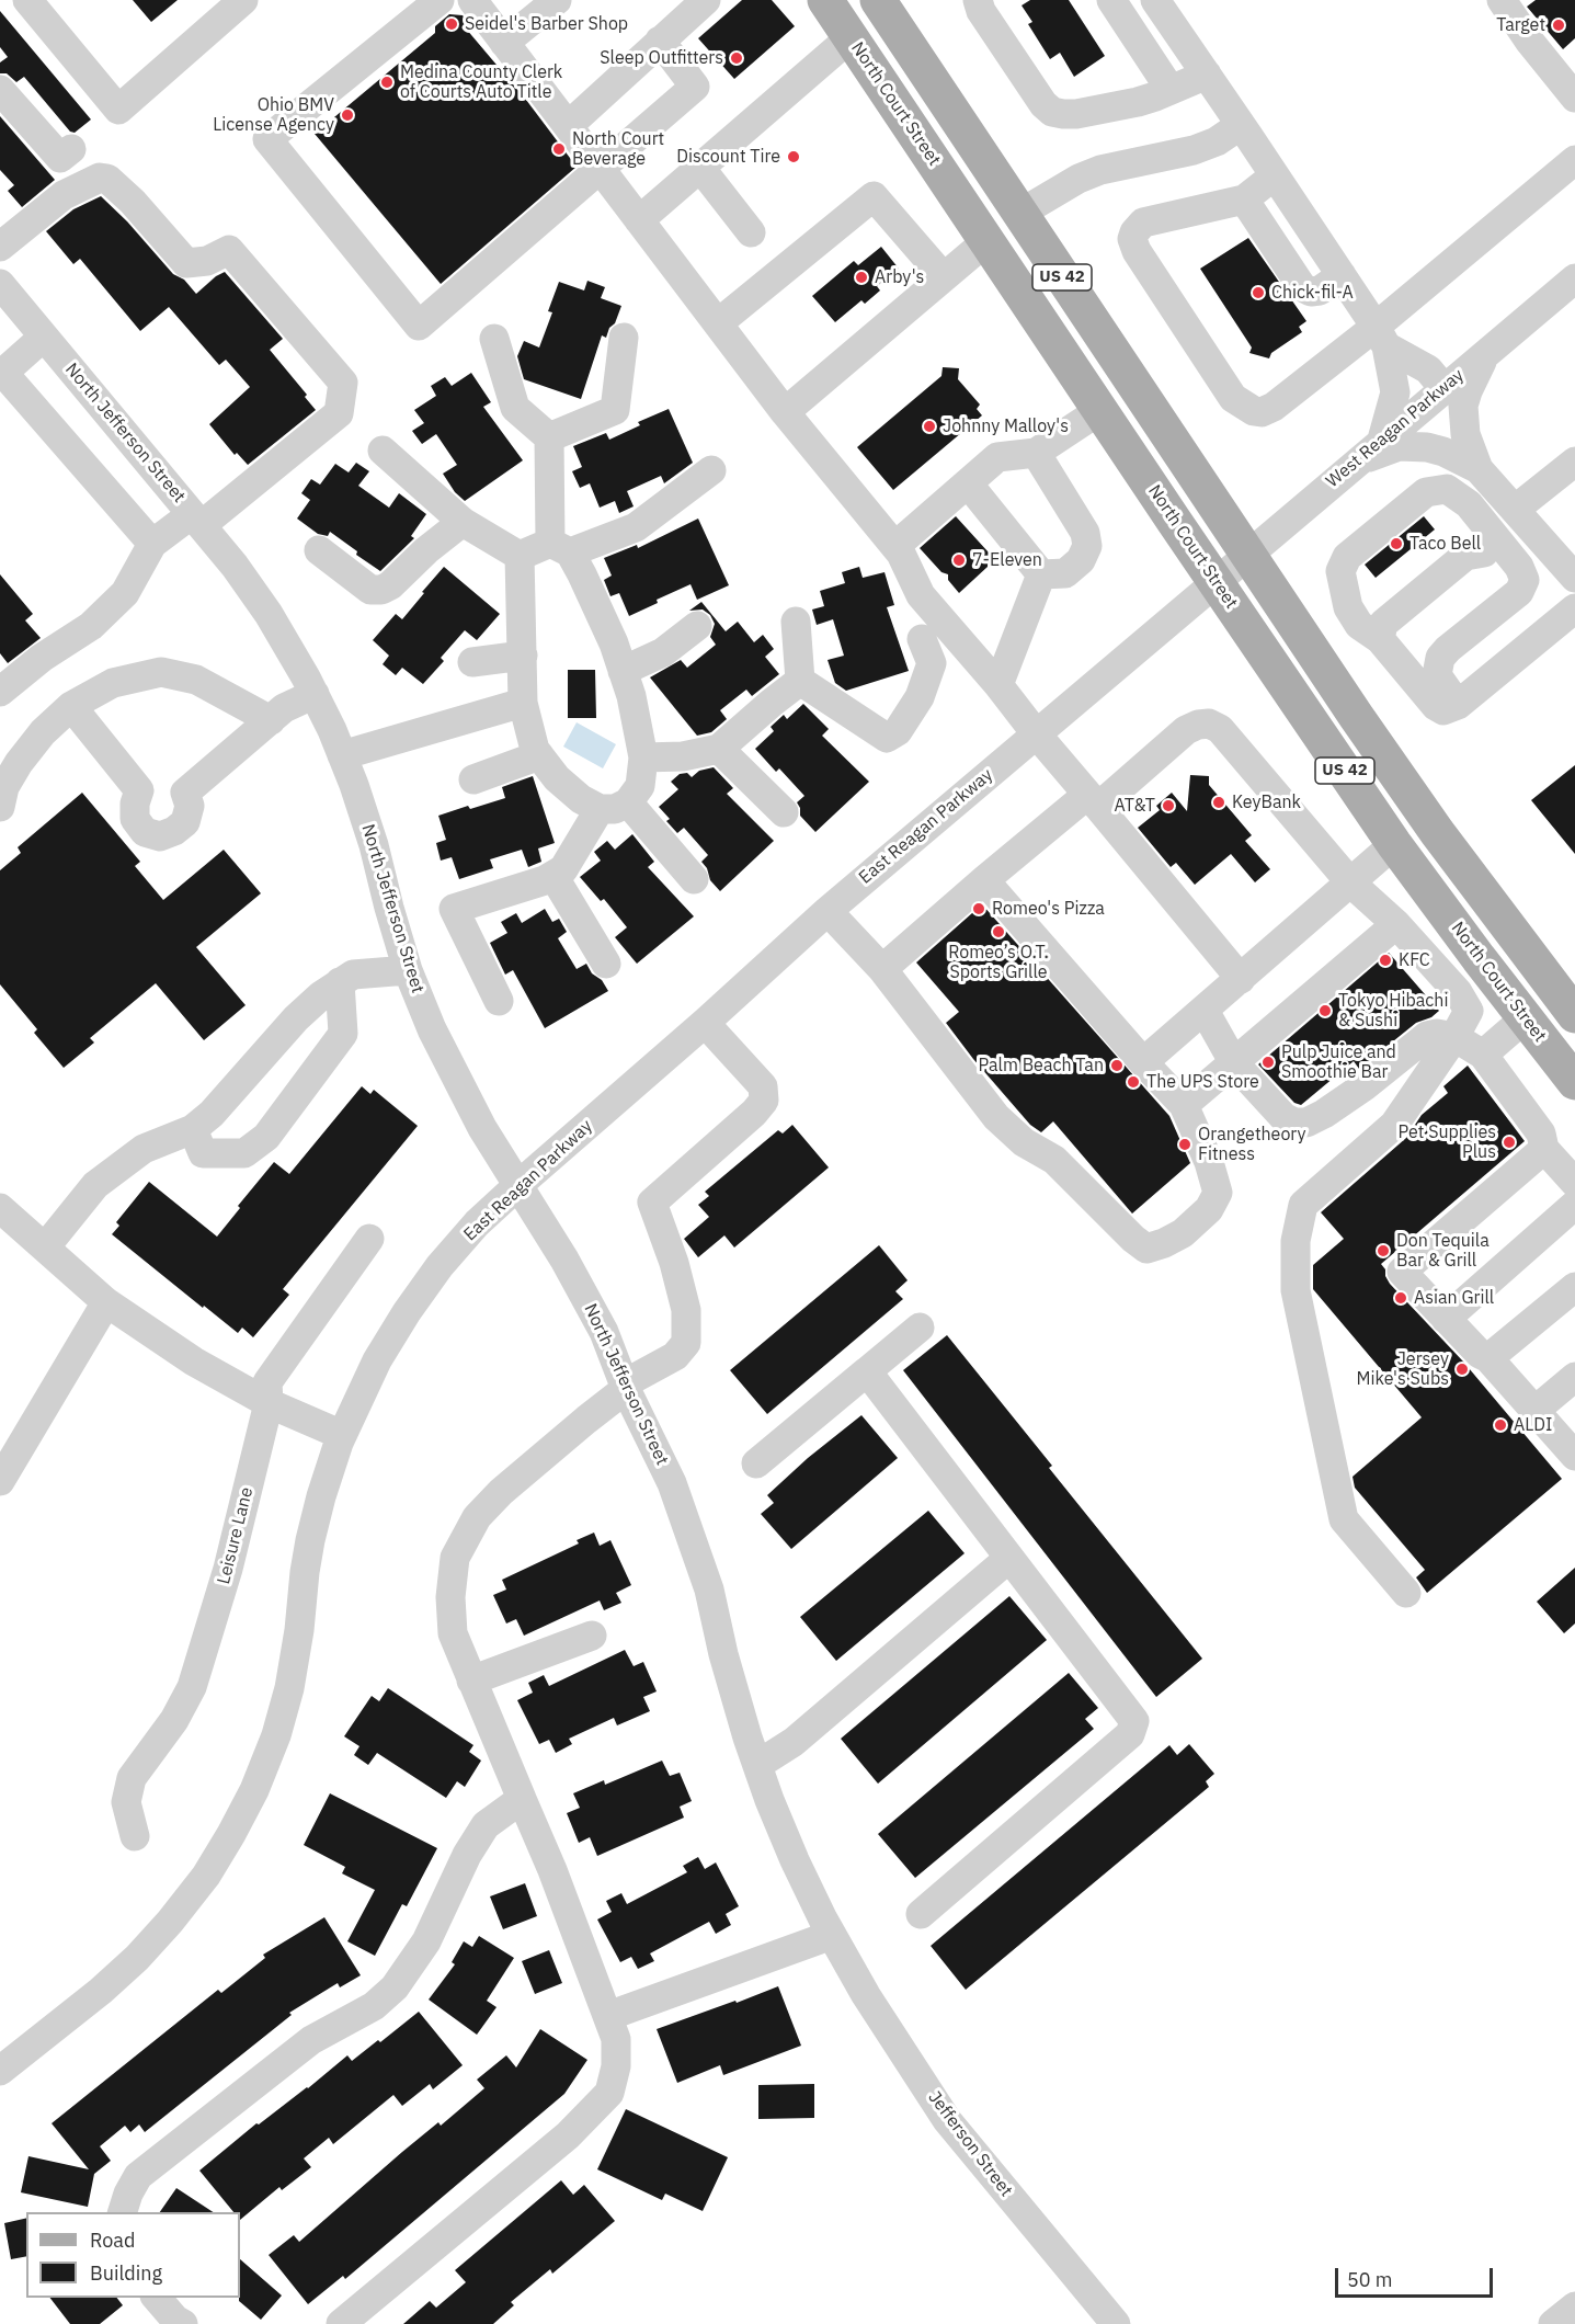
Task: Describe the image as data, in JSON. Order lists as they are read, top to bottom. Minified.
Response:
{"streets":{"main road":["North Court Street","US 42"],"street":["West Reagan Parkway","North Jefferson Street","East Reagan Parkway","Leisure Lane","Jefferson Street"]},"crossings":[["North Court Street","West Reagan Parkway"],["North Court Street","East Reagan Parkway"],["US 42","West Reagan Parkway"],["West Reagan Parkway","East Reagan Parkway"],["North Jefferson Street","East Reagan Parkway"],["North Jefferson Street","Jefferson Street"]],"places":["Seidel's Barber Shop","Target","Sleep Outfitters","Medina County Clerk of Courts Auto Title","Ohio BMV License Agency","North Court Beverage","Discount Tire","Arby's","Chick-fil-A","Johnny Malloy's","Taco Bell","7-Eleven","KeyBank","AT&T","Romeo's Pizza","Romeo’s O.T. Sports Grille","KFC","Tokyo Hibachi & Sushi","Pulp Juice and Smoothie Bar","Palm Beach Tan","The UPS Store","Pet Supplies Plus","Orangetheory Fitness","Don Tequila Bar & Grill","Asian Grill","Jersey Mike's Subs","ALDI"],"legend":["Road","Building"],"scale_bar":"50 m"}
